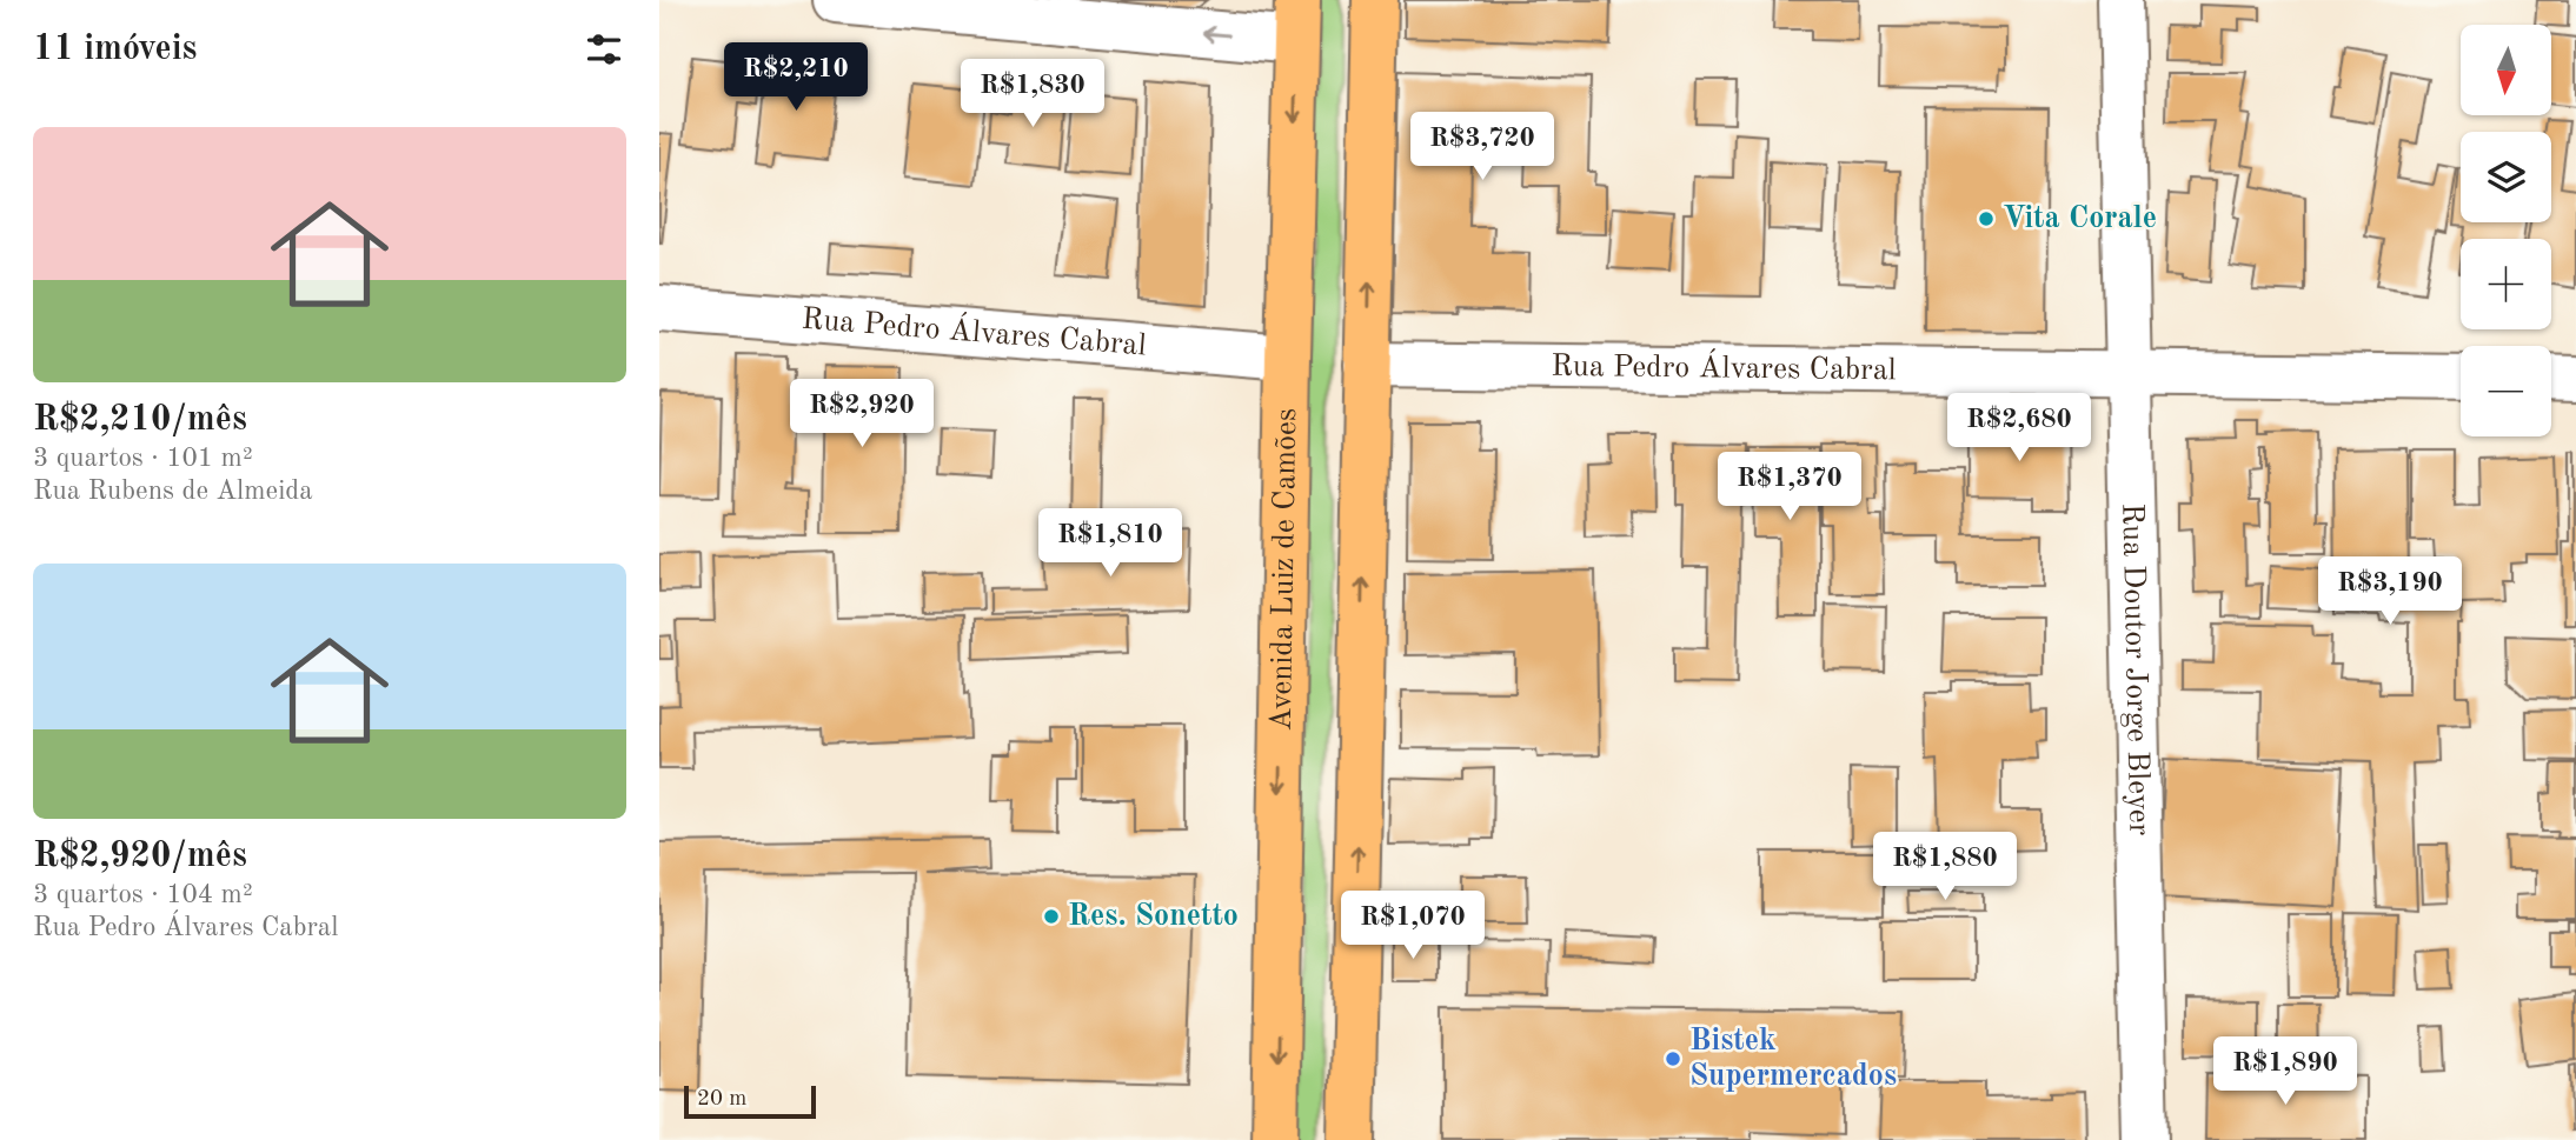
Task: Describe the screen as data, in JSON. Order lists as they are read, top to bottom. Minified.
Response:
{"streets":{"main road":["Avenida Luiz de Camões"],"street":["Rua Pedro Álvares Cabral","Rua Doutor Jorge Bleyer"]},"crossings":[["Rua Pedro Álvares Cabral","Avenida Luiz de Camões"],["Rua Pedro Álvares Cabral","Rua Doutor Jorge Bleyer"]],"places":["Vita Corale","Res. Sonetto","Bistek Supermercados"],"scale_bar":"20 m","north":"bottom","page":{"heading":"11 imóveis","map_buttons":["+","−"],"price":["R$2,210","R$1,830","R$3,720","R$2,920","R$2,680","R$1,370","R$1,810","R$3,190","R$1,880","R$1,070","R$1,890"],"list":[{"name":"R$2,210/mês","note":"3 quartos · 101 m² · Rua Rubens de Almeida"},{"name":"R$2,920/mês","note":"3 quartos · 104 m² · Rua Pedro Álvares Cabral"}],"scale":"20 m"}}
